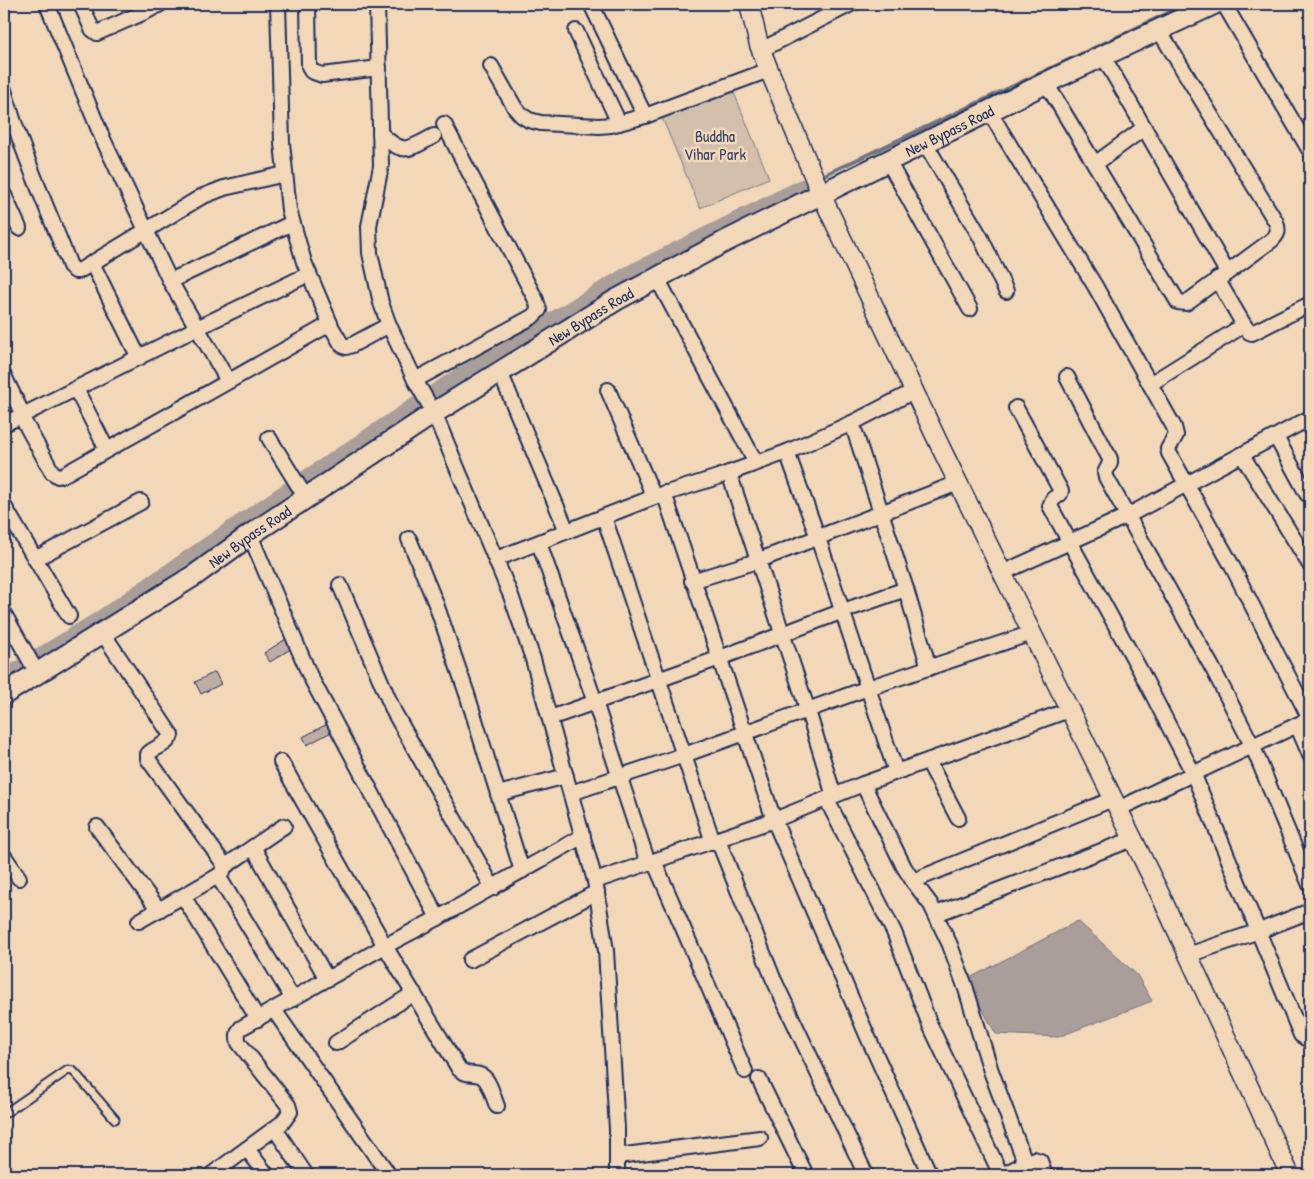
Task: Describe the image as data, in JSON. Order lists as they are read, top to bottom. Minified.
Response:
{"streets":{"main road":["New Bypass Road"]},"parks":["Buddha Vihar Park"]}
